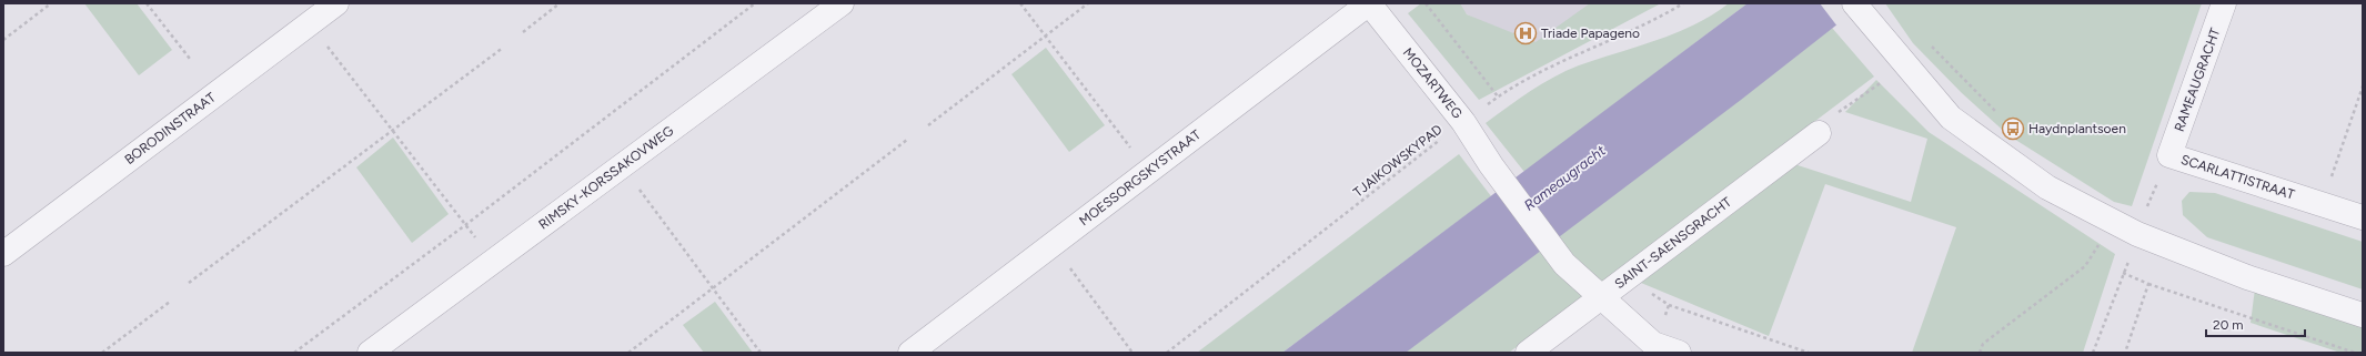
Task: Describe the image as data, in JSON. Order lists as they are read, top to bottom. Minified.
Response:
{"streets":{"street":["RAMEAUGRACHT","MOZARTWEG","BORODINSTRAAT","RIMSKY-KORSSAKOVWEG","SCARLATTISTRAAT","MOESSORGSKYSTRAAT","SAINT-SAENSGRACHT"],"path":["TJAIKOWSKYPAD"]},"crossings":[["RAMEAUGRACHT","SCARLATTISTRAAT"],["MOZARTWEG","TJAIKOWSKYPAD"],["MOZARTWEG","MOESSORGSKYSTRAAT"],["MOZARTWEG","SAINT-SAENSGRACHT"]],"water":["Rameaugracht"],"places":{"hospital":["Triade Papageno"],"bus stop":["Haydnplantsoen"]},"scale_bar":"20 m"}
